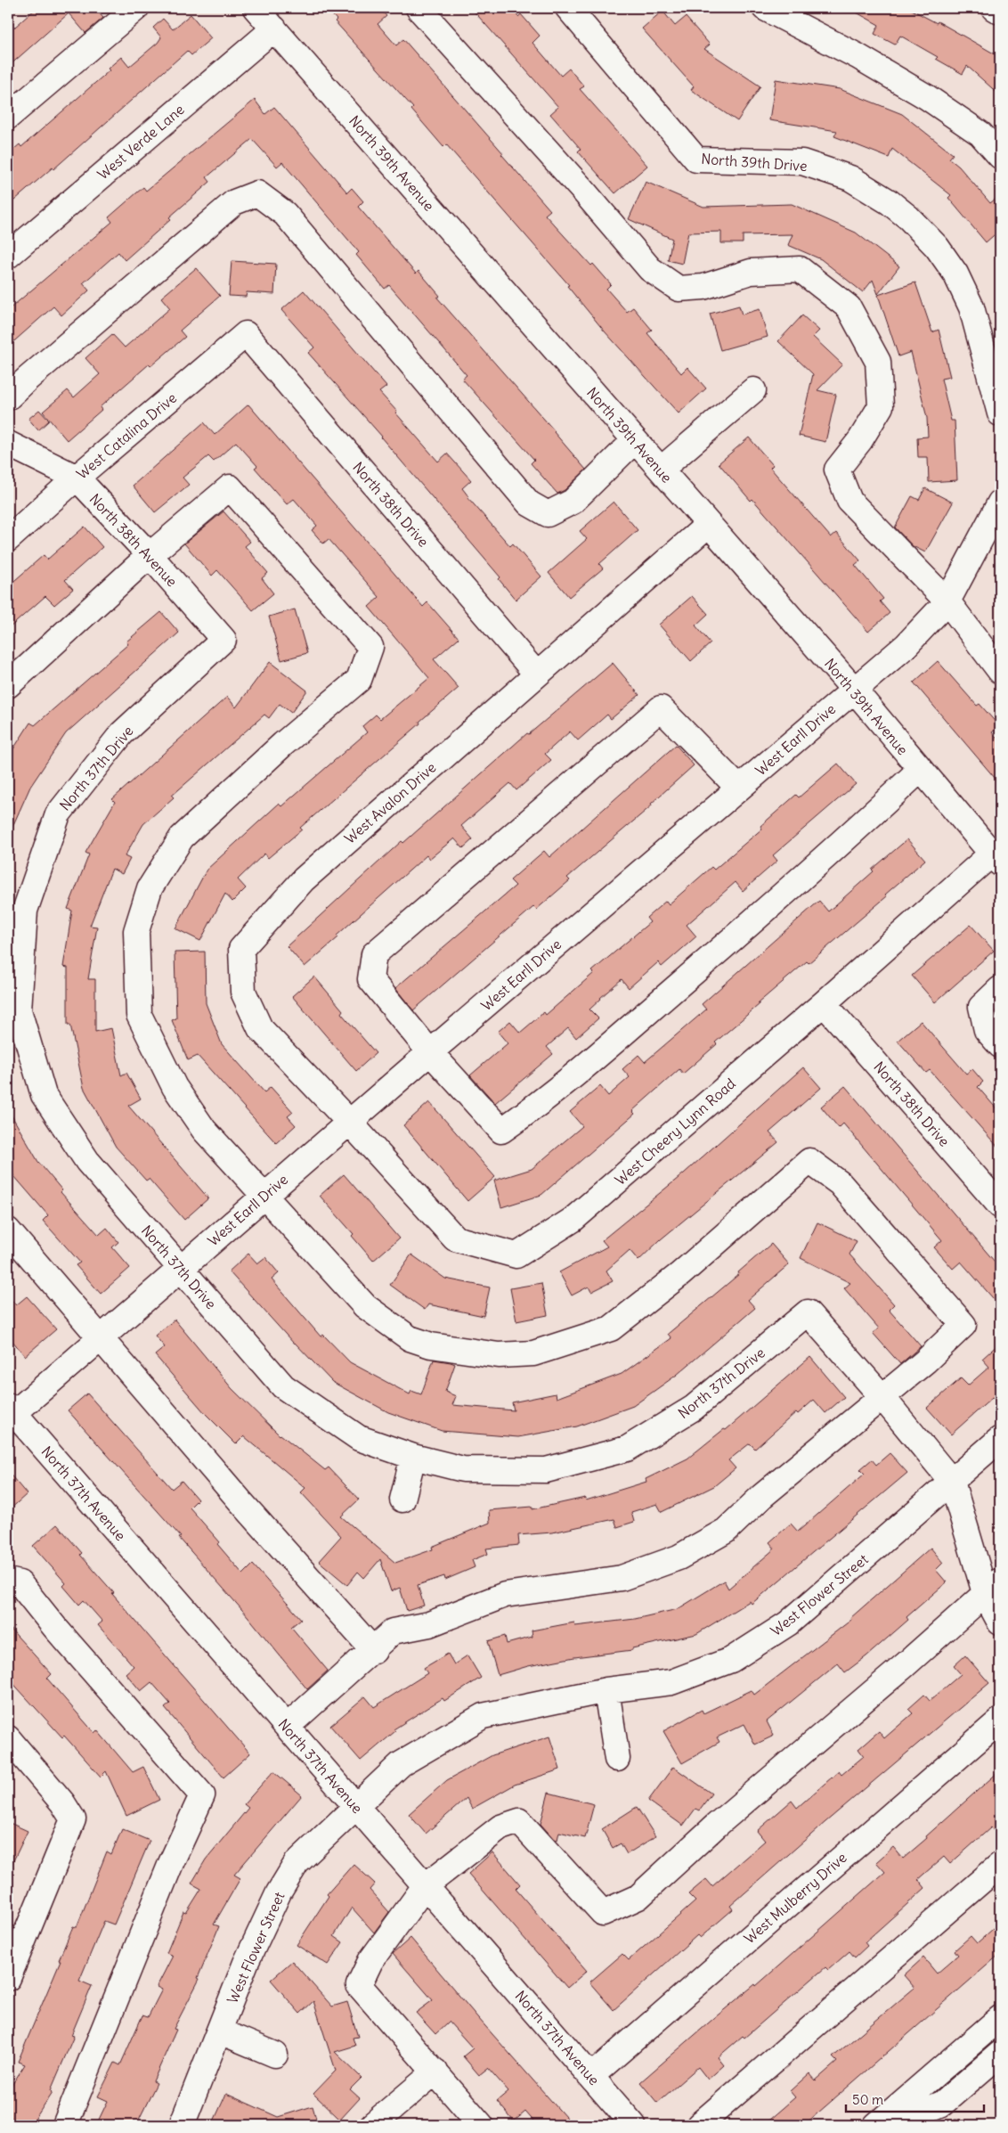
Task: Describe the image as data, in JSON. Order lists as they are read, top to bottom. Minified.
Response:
{"streets":{"street":["West Verde Lane","North 39th Drive","North 39th Avenue","West Catalina Drive","North 38th Drive","North 38th Avenue","West Earll Drive","North 37th Drive","West Avalon Drive","West Cheery Lynn Road","North 37th Avenue","West Flower Street","West Mulberry Drive"]},"crossings":[["West Verde Lane","North 39th Avenue"],["North 39th Avenue","West Earll Drive"],["North 39th Avenue","West Avalon Drive"],["North 39th Avenue","West Cheery Lynn Road"],["West Catalina Drive","North 38th Drive"],["West Catalina Drive","North 38th Avenue"],["North 38th Drive","West Avalon Drive"],["North 38th Drive","West Cheery Lynn Road"],["North 38th Avenue","North 37th Drive"],["West Earll Drive","North 37th Drive"],["West Earll Drive","West Avalon Drive"],["West Earll Drive","West Cheery Lynn Road"],["West Earll Drive","North 37th Avenue"],["North 37th Drive","West Flower Street"],["West Avalon Drive","West Cheery Lynn Road"],["North 37th Avenue","West Flower Street"],["North 37th Avenue","West Mulberry Drive"]],"scale_bar":"50 m"}
